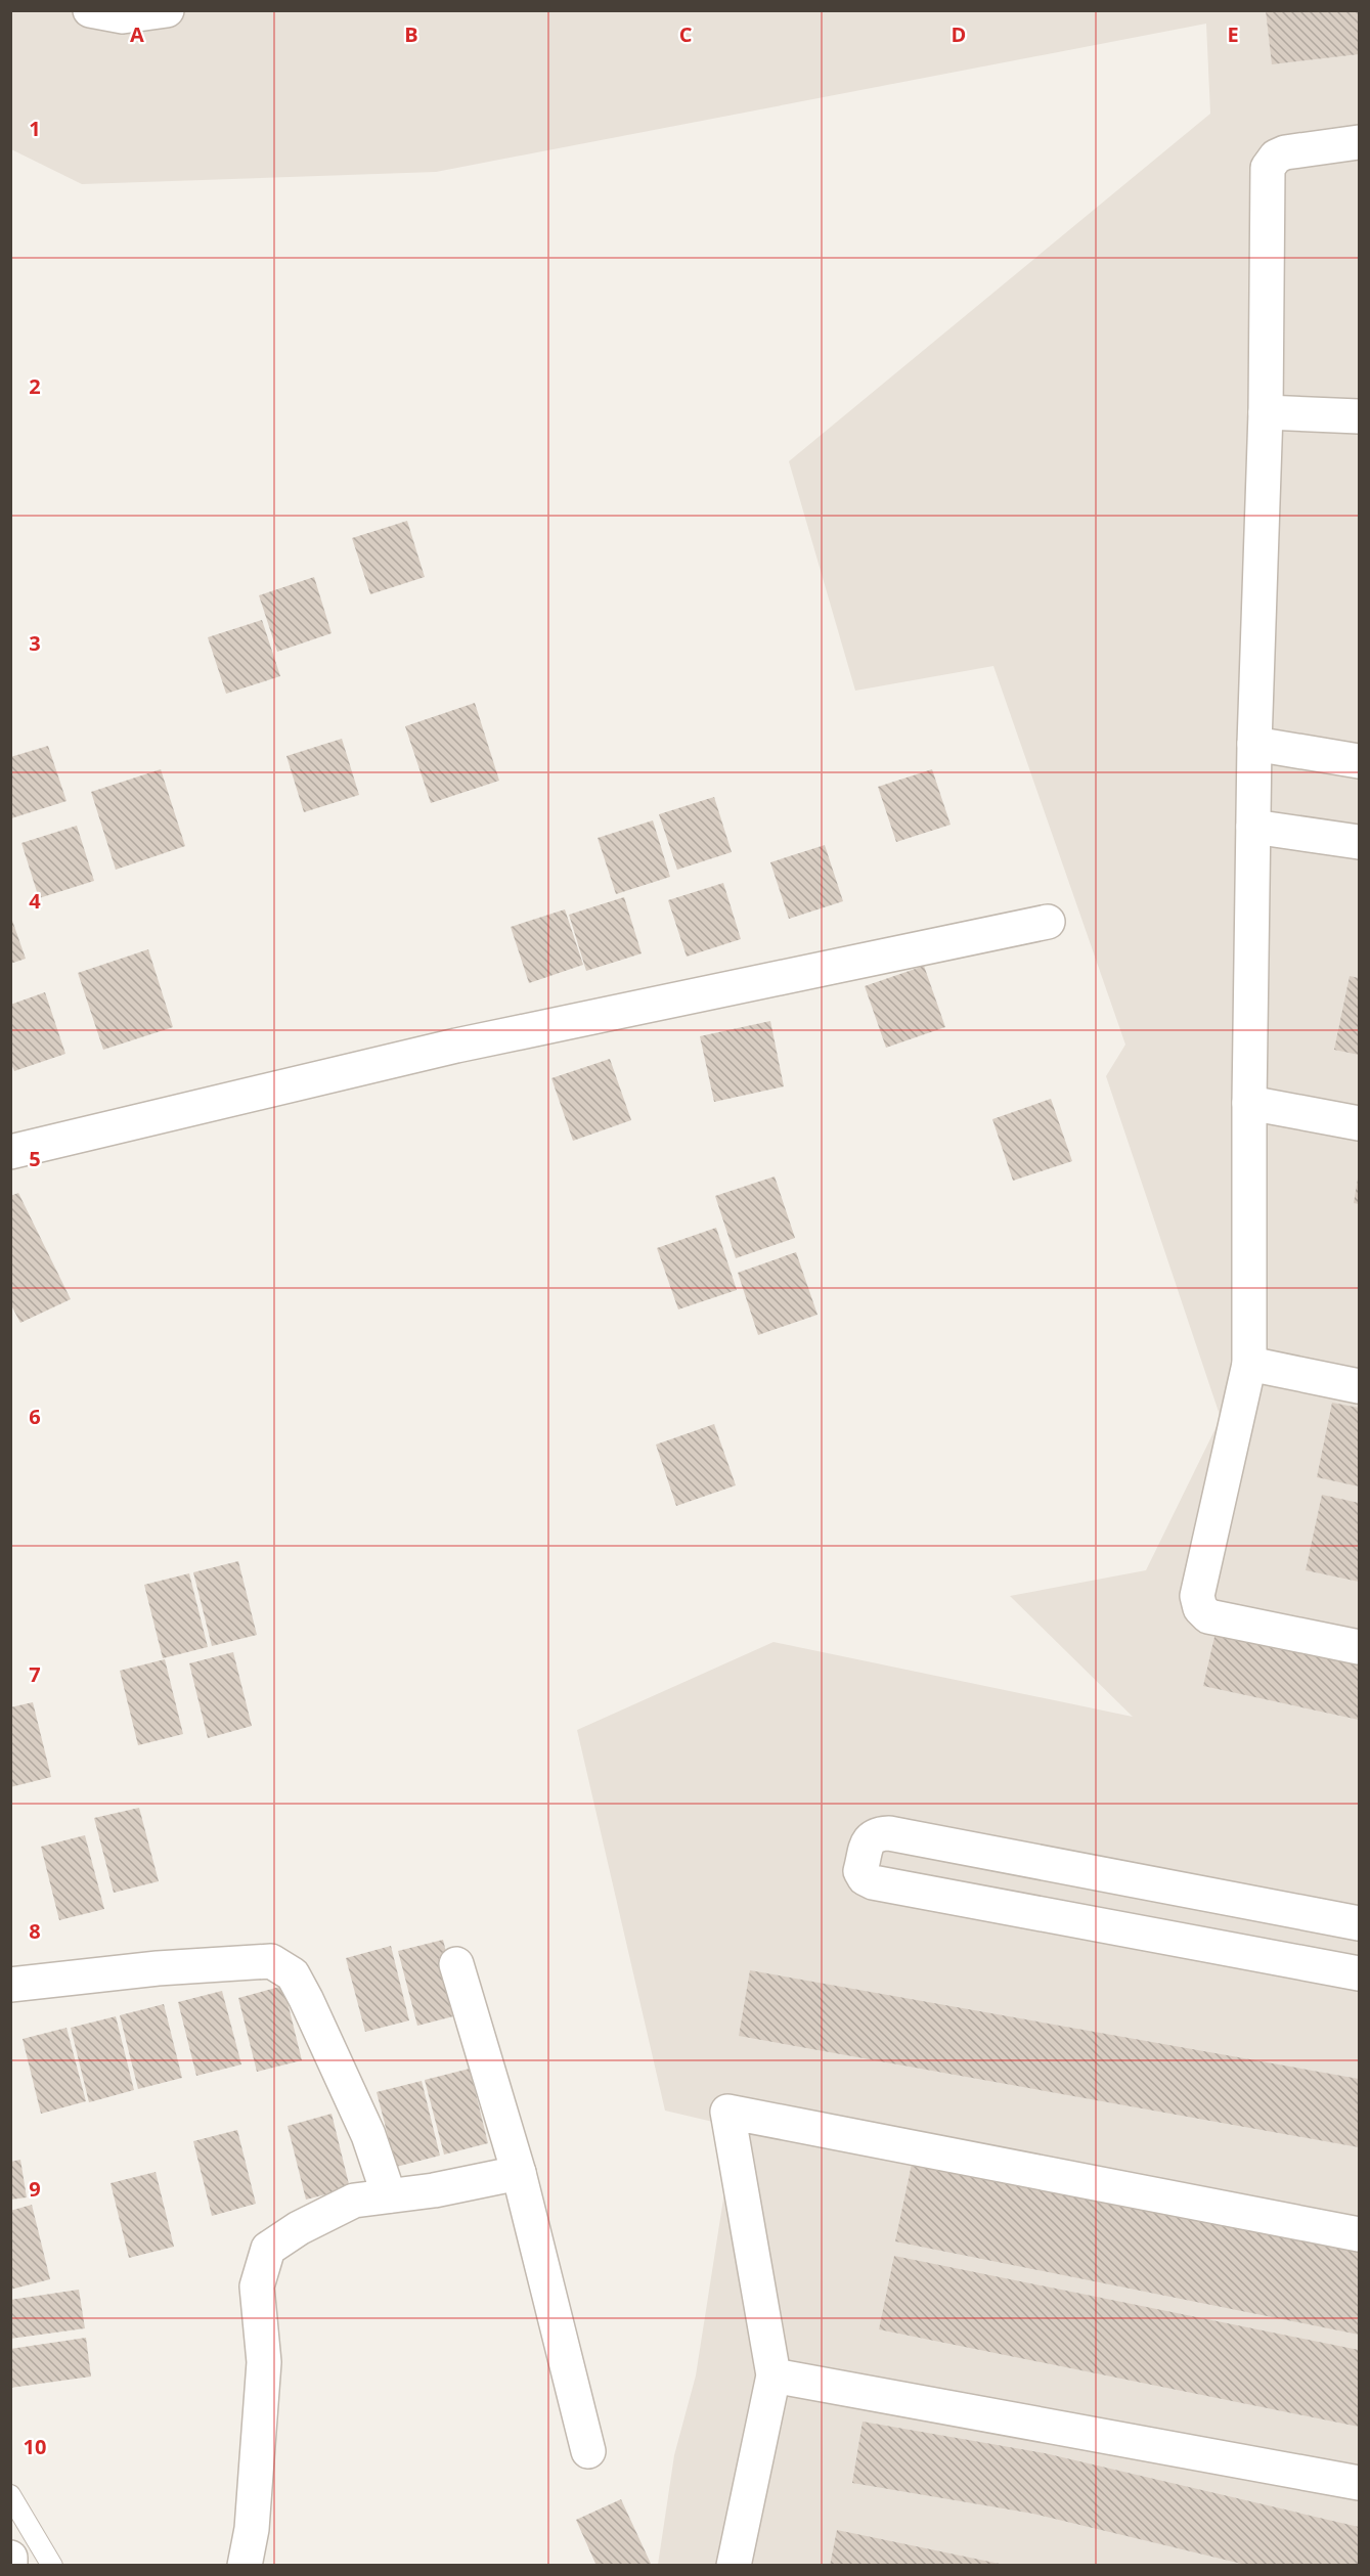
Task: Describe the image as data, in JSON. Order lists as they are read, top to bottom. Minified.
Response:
{"grid":{"columns":["A","B","C","D","E"],"rows":["1","2","3","4","5","6","7","8","9","10"]}}
